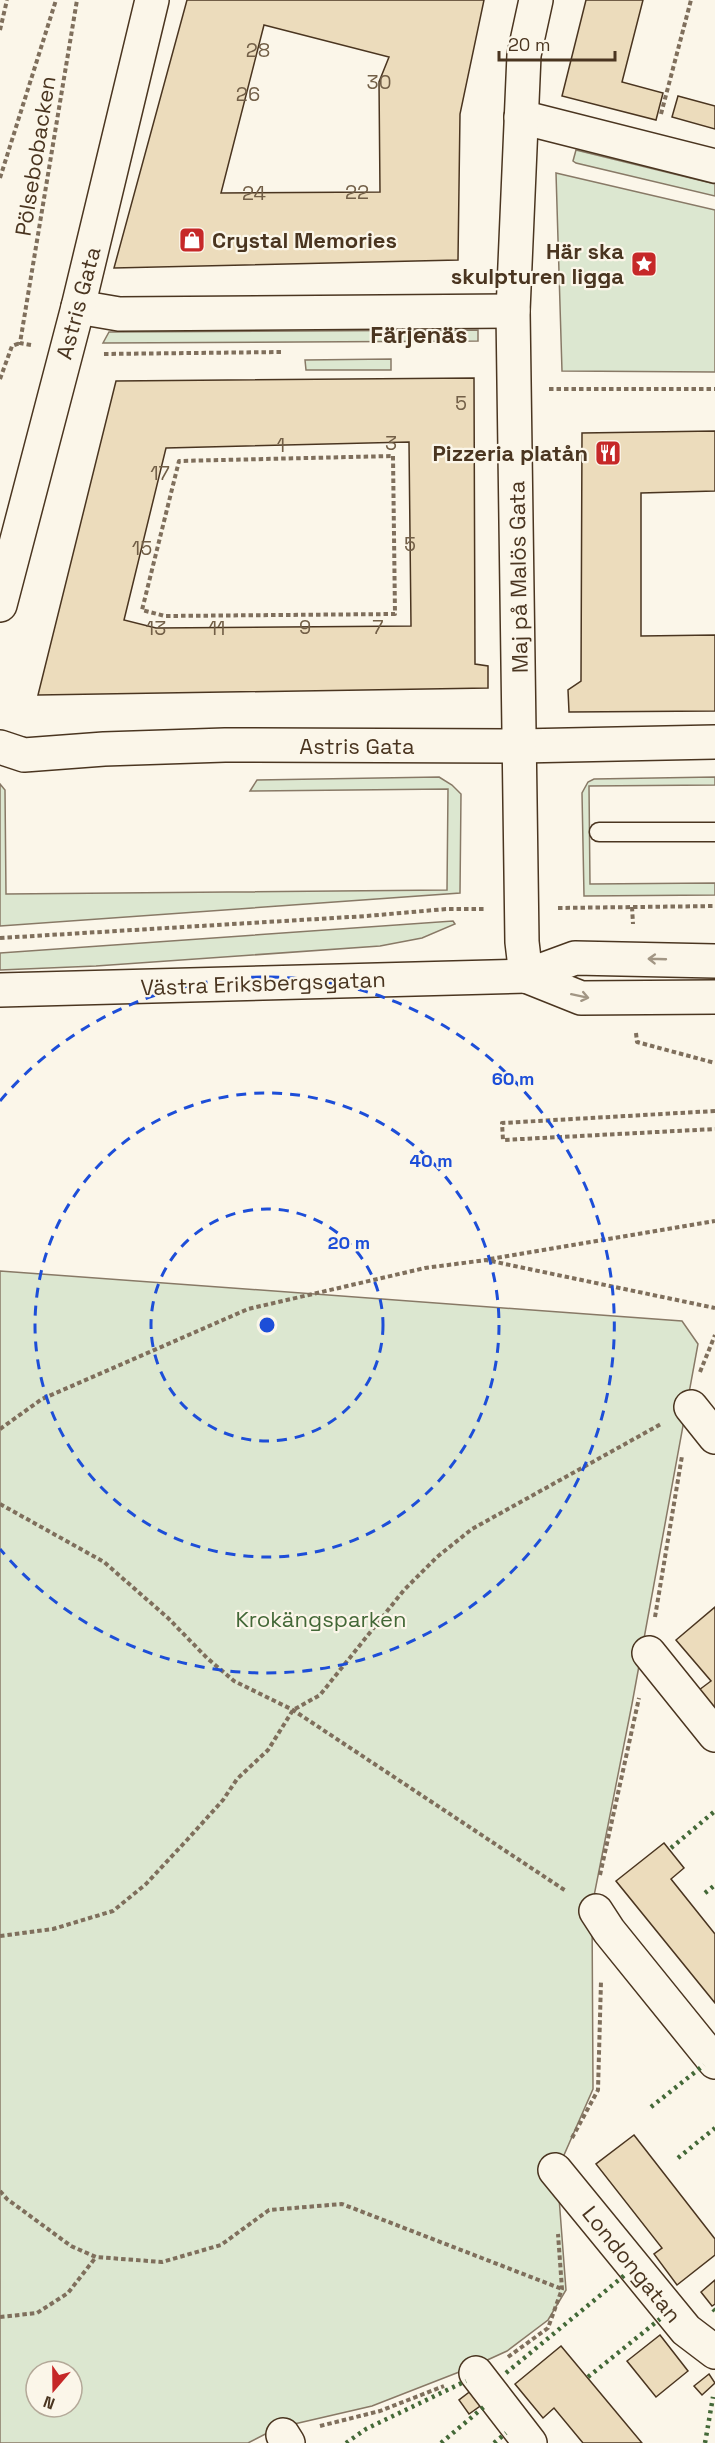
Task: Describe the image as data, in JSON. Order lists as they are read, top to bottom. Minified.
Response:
{"streets":{"street":["Astris Gata","Maj på Malös Gata","Västra Eriksbergsgatan","Londongatan"],"path":["Pölsebobacken"]},"crossings":[["Astris Gata","Maj på Malös Gata"],["Maj på Malös Gata","Västra Eriksbergsgatan"]],"districts":["Färjenäs"],"parks":["Krokängsparken"],"places":{"shop":["Crystal Memories"],"place":["Här ska skulpturen ligga"],"restaurant":["Pizzeria platån"]},"house_numbers":["28","30","26","22","24","5","3","1","17","5","15","9","7","13","11"],"scale_bar":"20 m","north":"bottom","rings":["60 m","40 m","20 m"]}
